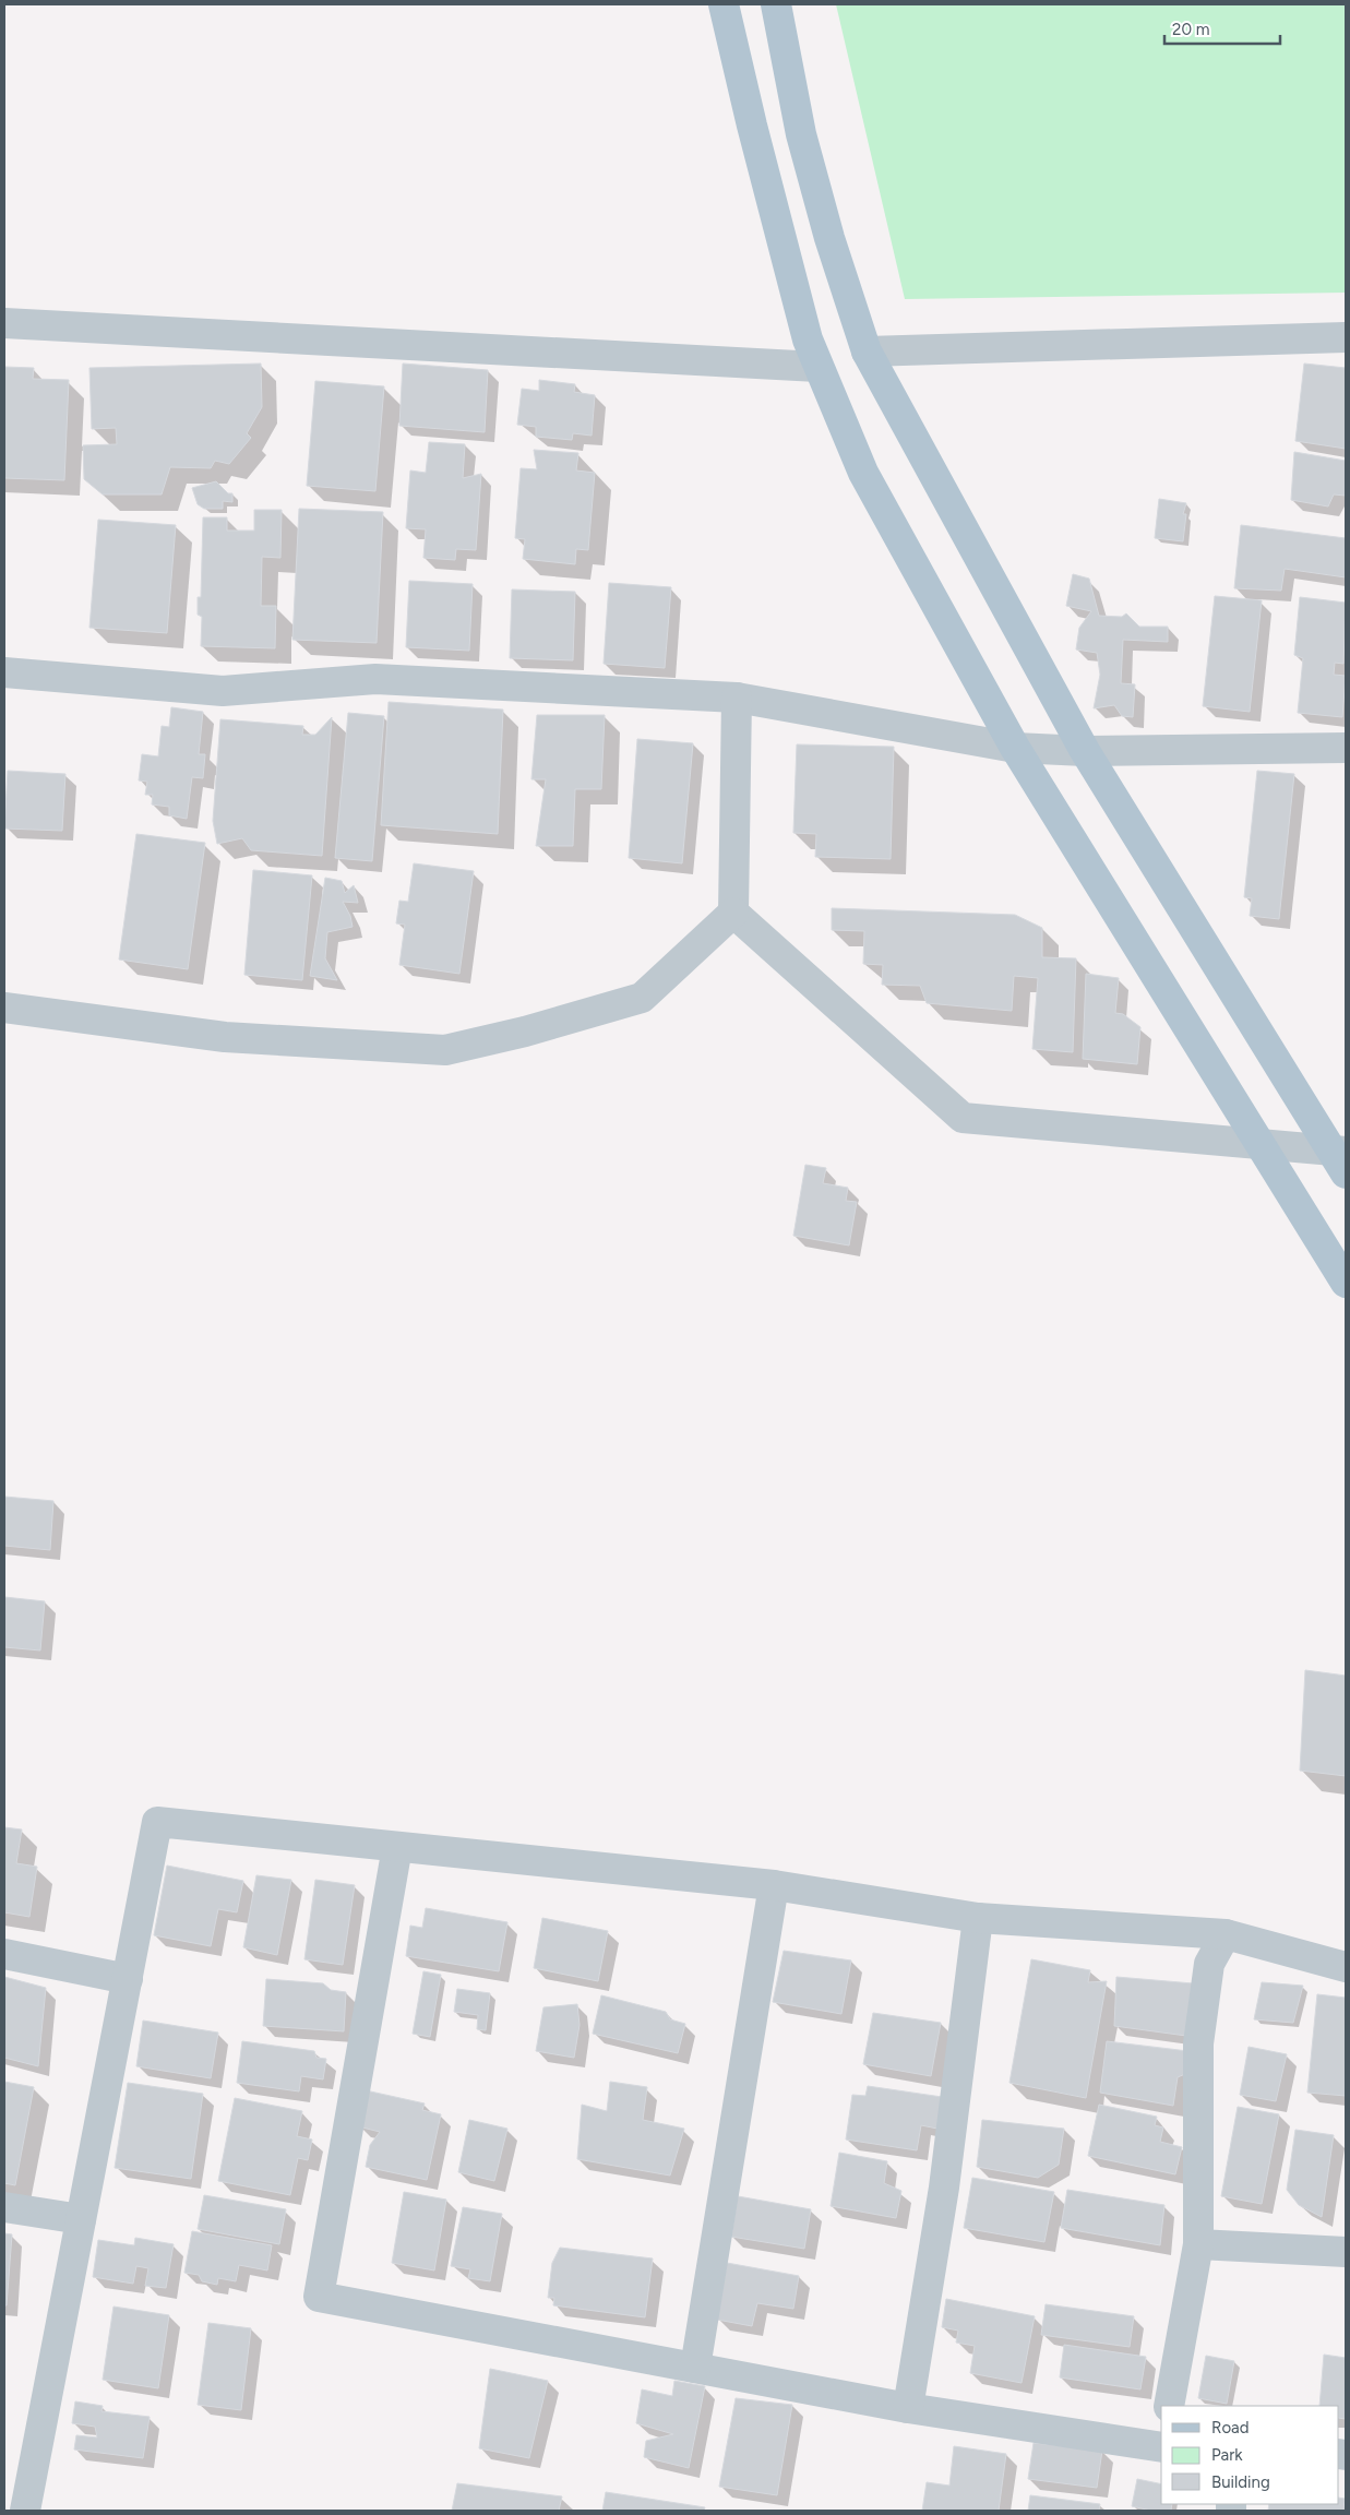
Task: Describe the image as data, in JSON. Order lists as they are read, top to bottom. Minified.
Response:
{"legend":["Road","Park","Building"],"scale_bar":"20 m"}
